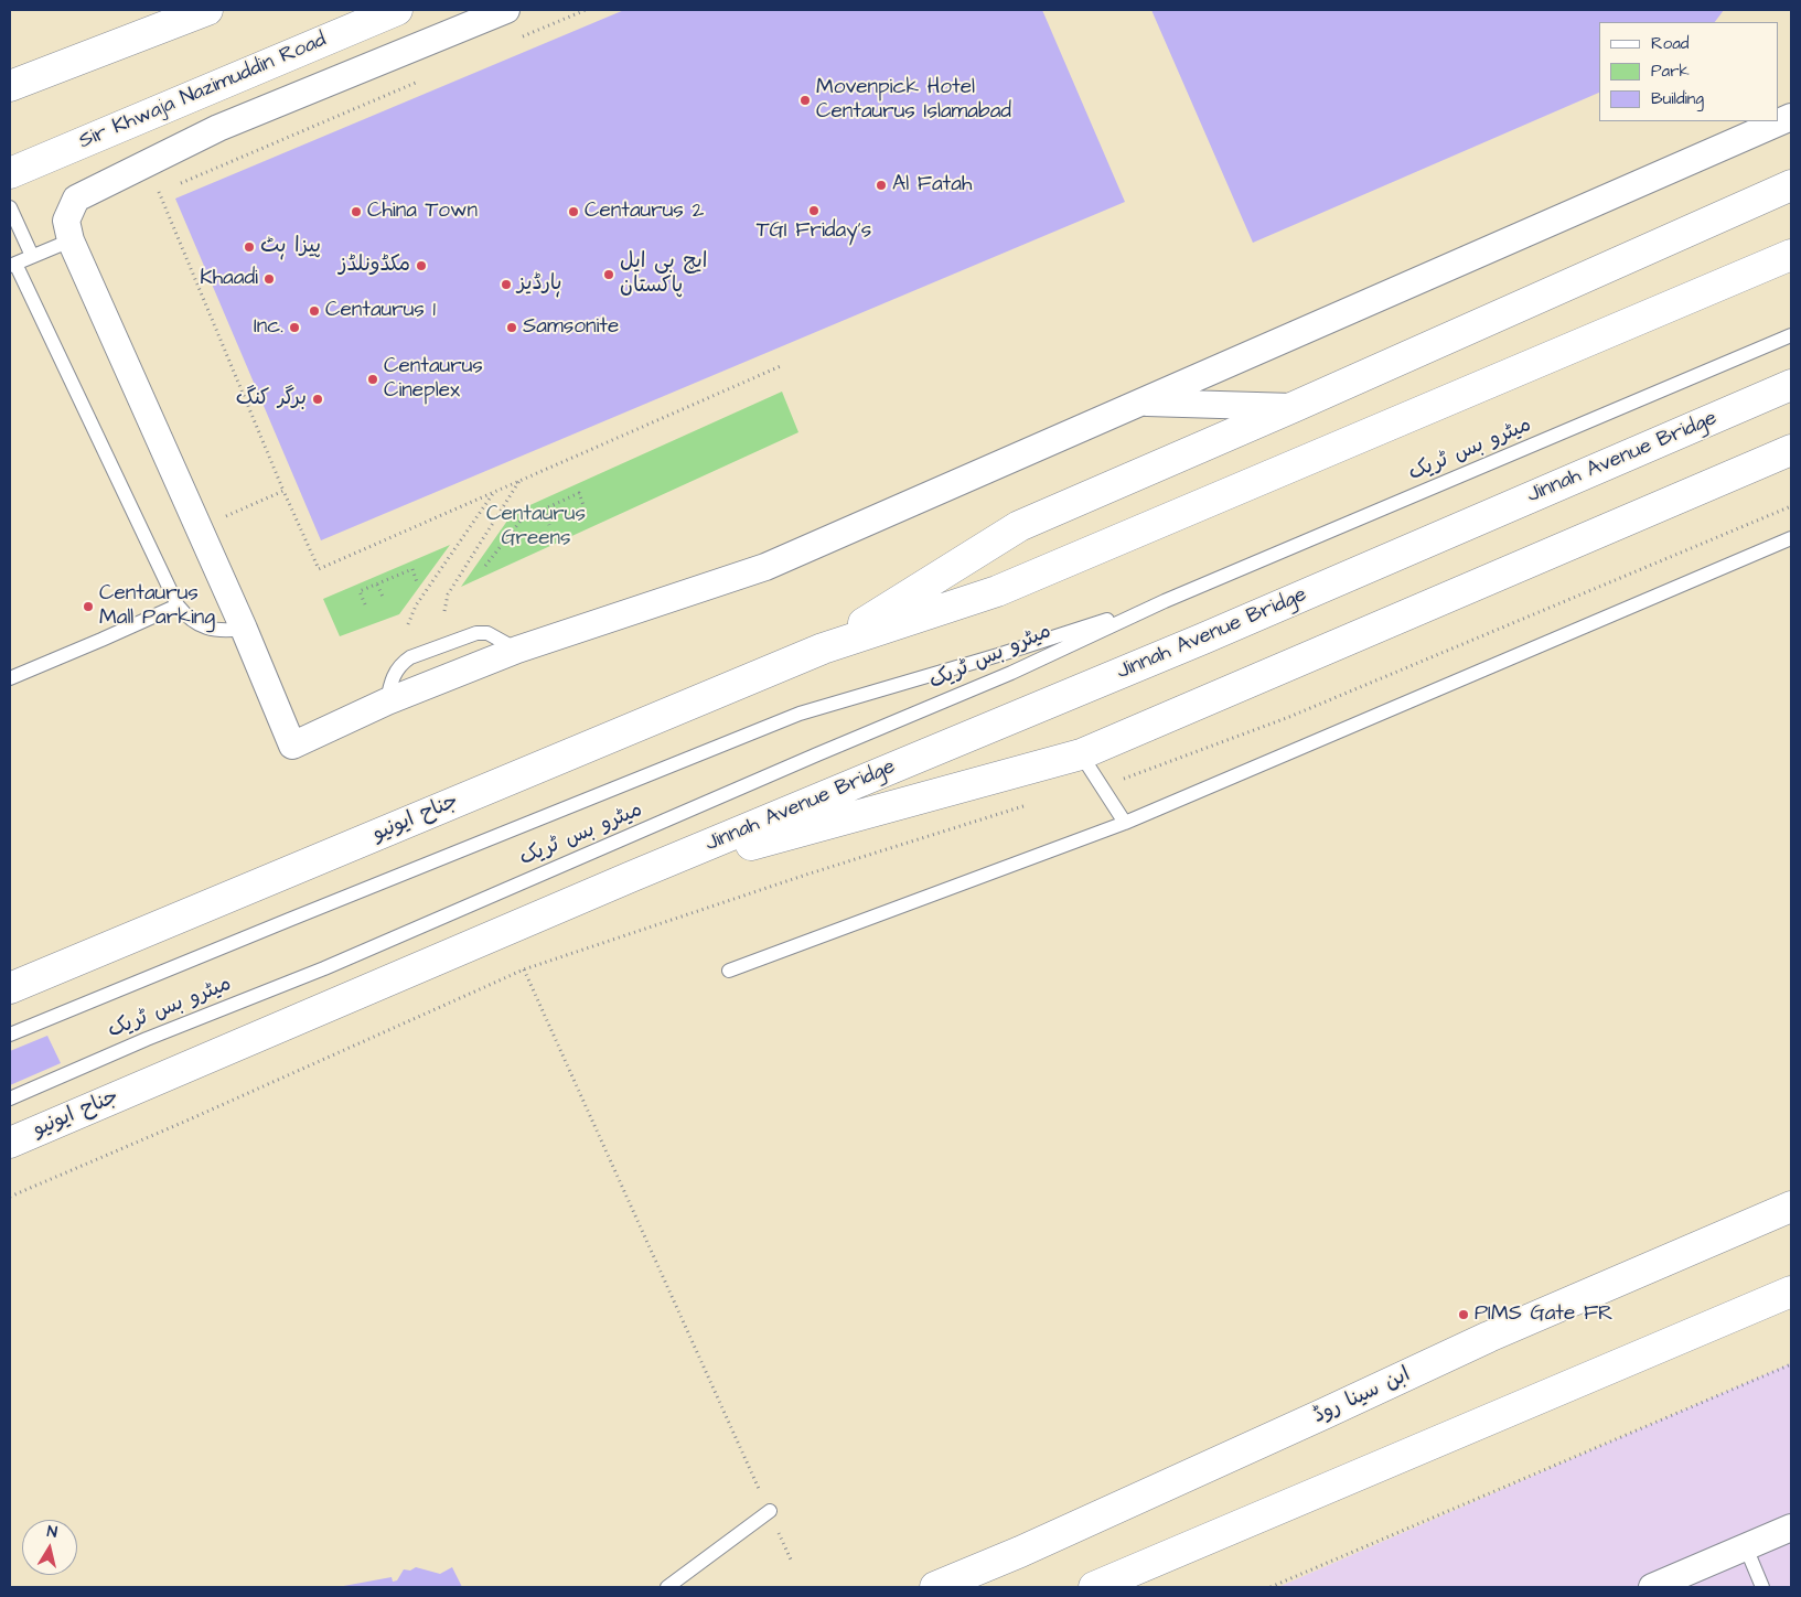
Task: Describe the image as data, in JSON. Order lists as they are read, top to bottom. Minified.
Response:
{"streets":{"main road":["Sir Khwaja Nazimuddin Road","Jinnah Avenue Bridge","جناح ایونیو","ابن سینا روڈ"],"lane":["میٹرو بس ٹریک"]},"crossings":[["Jinnah Avenue Bridge","جناح ایونیو"]],"parks":["Centaurus Greens"],"places":["Movenpick Hotel Centaurus Islamabad","Al Fatah","TGI Friday's","China Town","Centaurus 2","پیزا ہٹ","مکڈونلڈز","ایچ بی ایل پاکستان","Khaadi","ہارڈیز","Centaurus 1","Inc.","Samsonite","Centaurus Cineplex","برگر کنگ","Centaurus Mall Parking","PIMS Gate FR"],"legend":["Road","Park","Building"],"north":"top"}
